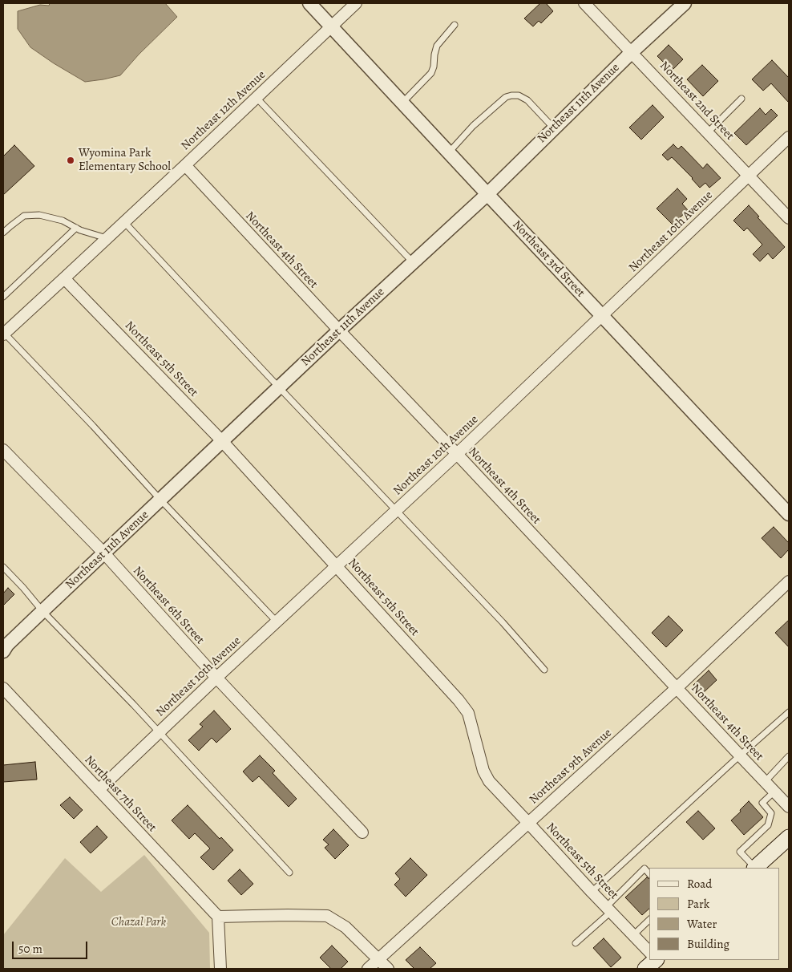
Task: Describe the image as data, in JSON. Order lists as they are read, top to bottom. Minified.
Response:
{"streets":{"street":["Northeast 2nd Street","Northeast 11th Avenue","Northeast 12th Avenue","Northeast 10th Avenue","Northeast 4th Street","Northeast 3rd Street","Northeast 5th Street","Northeast 6th Street","Northeast 9th Avenue","Northeast 7th Street"]},"crossings":[["Northeast 2nd Street","Northeast 11th Avenue"],["Northeast 2nd Street","Northeast 10th Avenue"],["Northeast 11th Avenue","Northeast 4th Street"],["Northeast 11th Avenue","Northeast 3rd Street"],["Northeast 11th Avenue","Northeast 5th Street"],["Northeast 11th Avenue","Northeast 6th Street"],["Northeast 12th Avenue","Northeast 4th Street"],["Northeast 12th Avenue","Northeast 3rd Street"],["Northeast 12th Avenue","Northeast 5th Street"],["Northeast 10th Avenue","Northeast 4th Street"],["Northeast 10th Avenue","Northeast 3rd Street"],["Northeast 10th Avenue","Northeast 5th Street"],["Northeast 10th Avenue","Northeast 6th Street"],["Northeast 10th Avenue","Northeast 7th Street"],["Northeast 4th Street","Northeast 9th Avenue"],["Northeast 5th Street","Northeast 9th Avenue"]],"parks":["Chazal Park"],"places":["Wyomina Park Elementary School"],"legend":["Road","Park","Water","Building"],"scale_bar":"50 m"}
